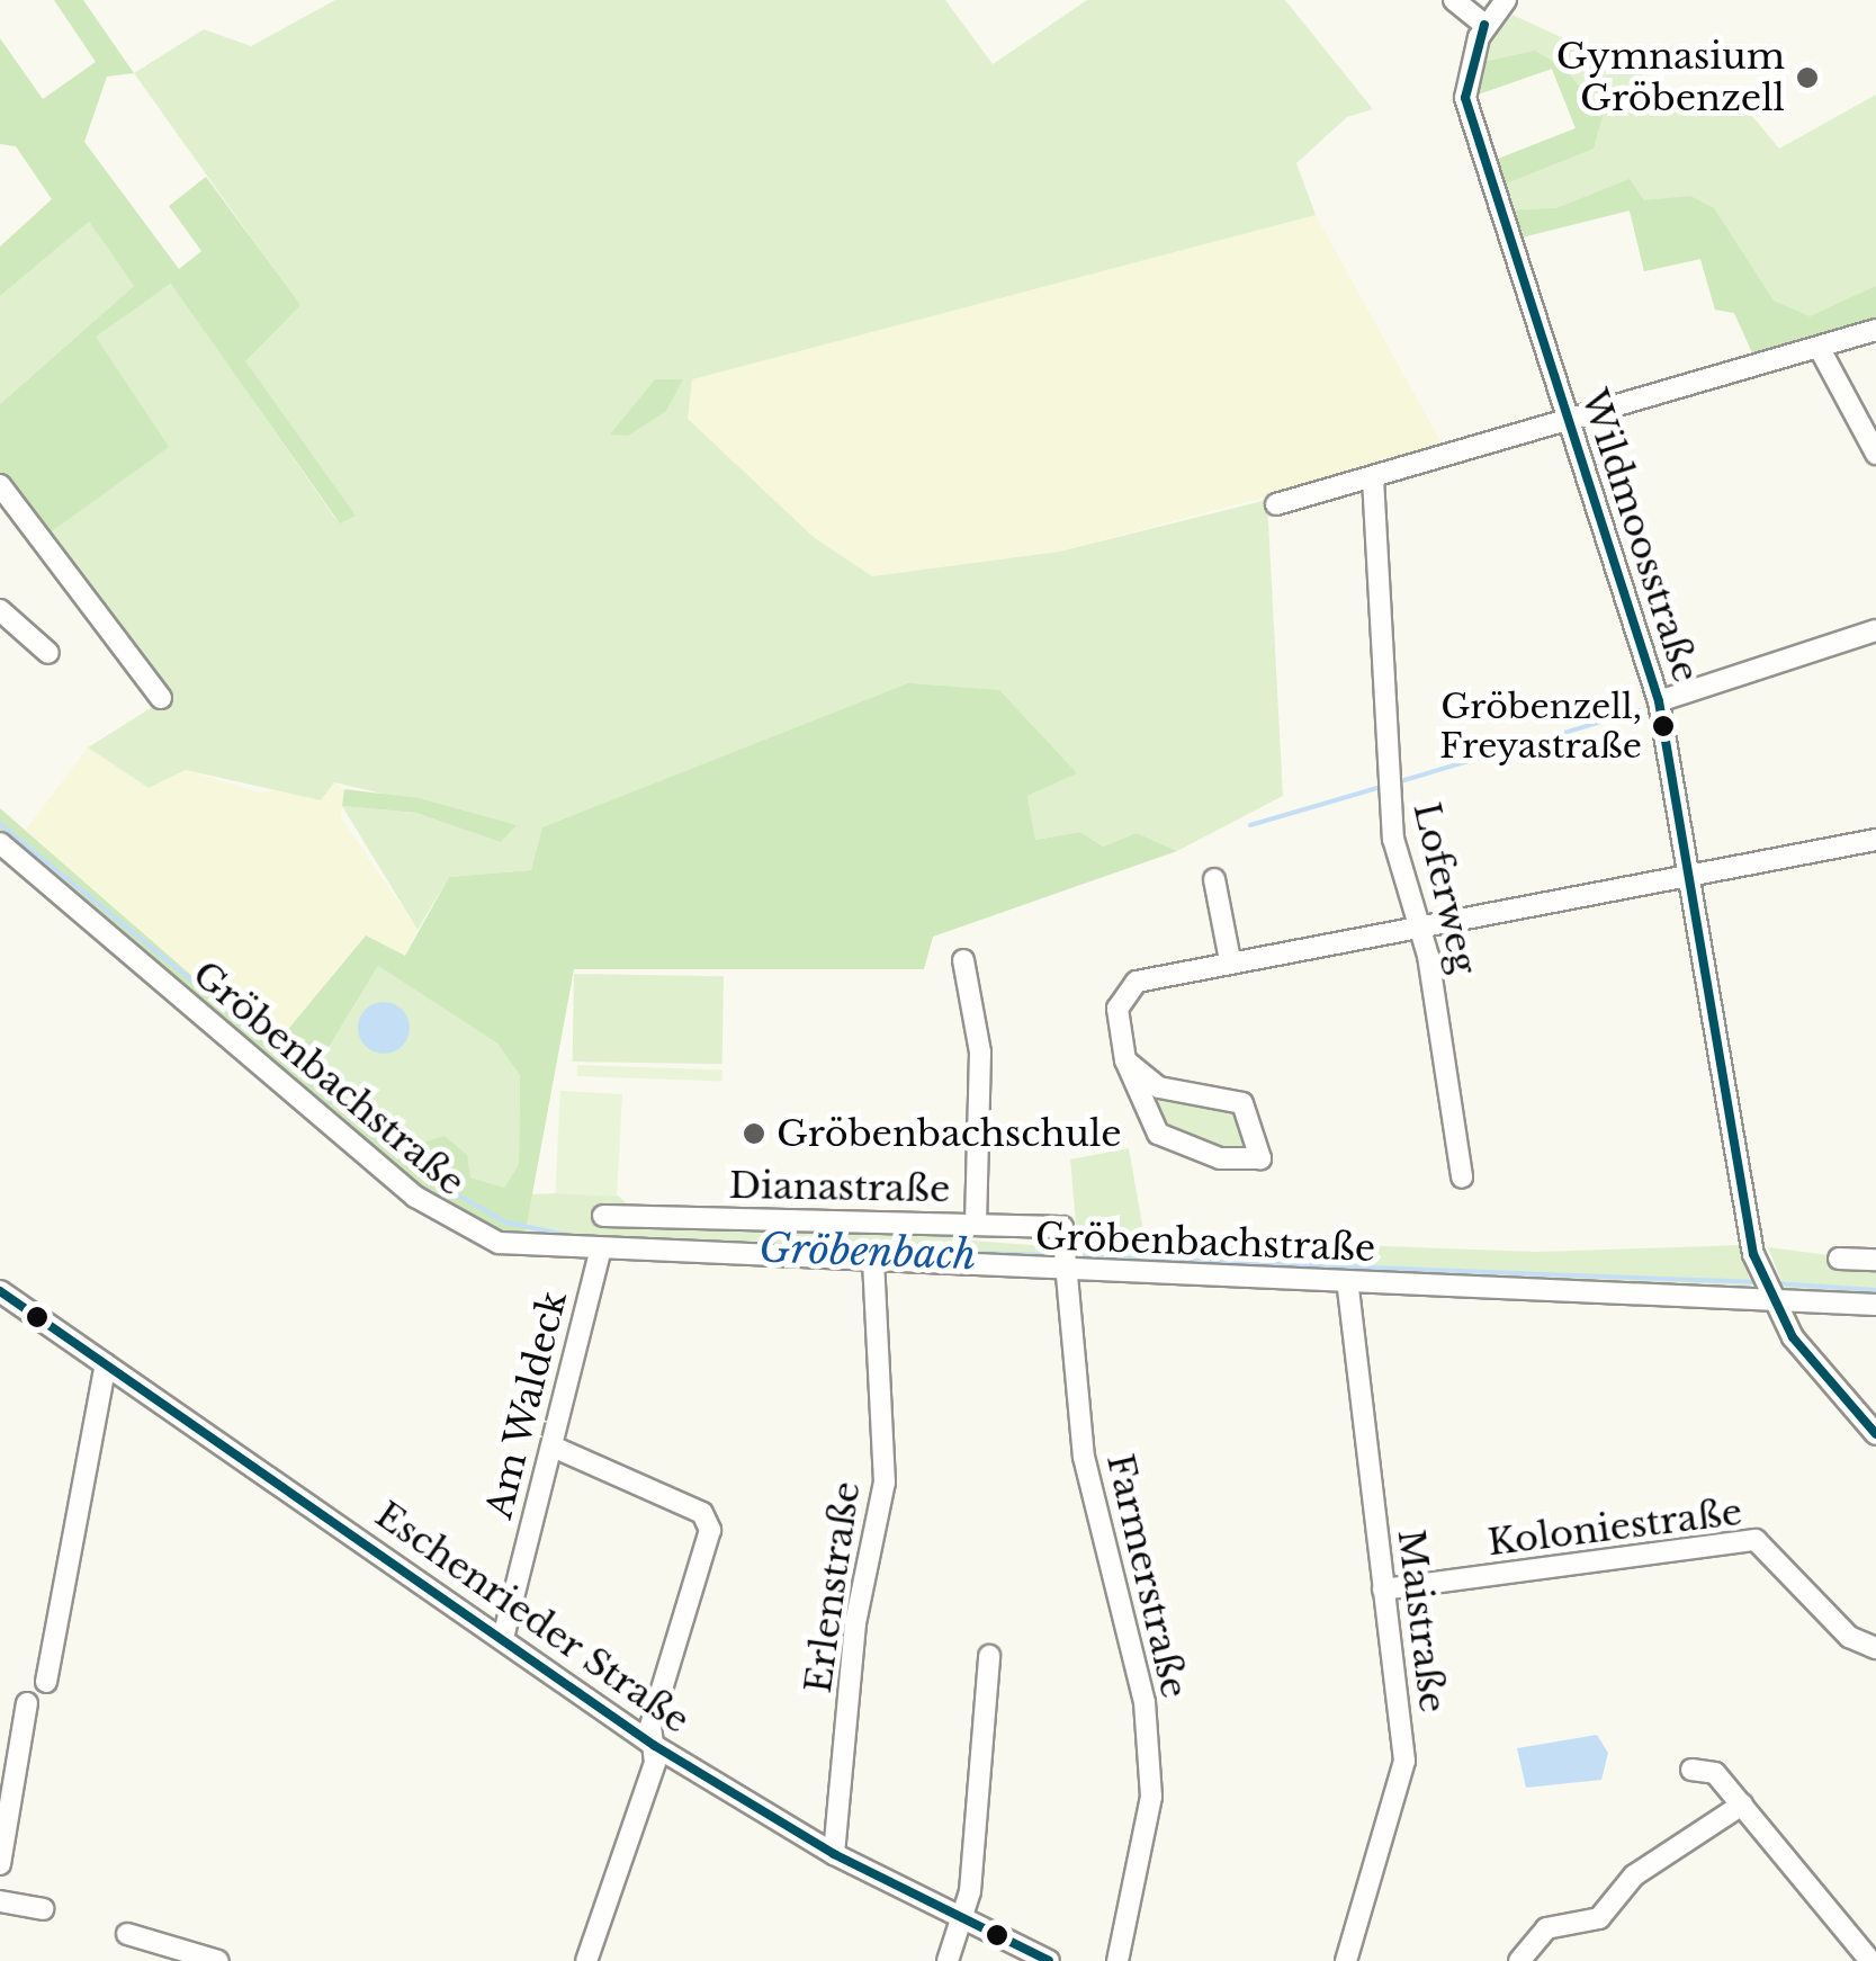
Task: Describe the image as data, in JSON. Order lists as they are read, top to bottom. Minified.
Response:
{"streets":{"street":["Wildmoosstraße","Loferweg","Gröbenbachstraße","Dianastraße","Am Waldeck","Koloniestraße","Farmerstraße","Erlenstraße","Eschenrieder Straße","Maistraße"]},"crossings":[["Wildmoosstraße","Gröbenbachstraße"],["Gröbenbachstraße","Dianastraße"],["Gröbenbachstraße","Am Waldeck"],["Gröbenbachstraße","Farmerstraße"],["Gröbenbachstraße","Erlenstraße"],["Gröbenbachstraße","Maistraße"],["Dianastraße","Farmerstraße"],["Am Waldeck","Eschenrieder Straße"],["Koloniestraße","Maistraße"],["Erlenstraße","Eschenrieder Straße"]],"water":["Gröbenbach"],"places":["Gymnasium Gröbenzell","Gröbenzell, Freyastraße","Gröbenbachschule"]}
